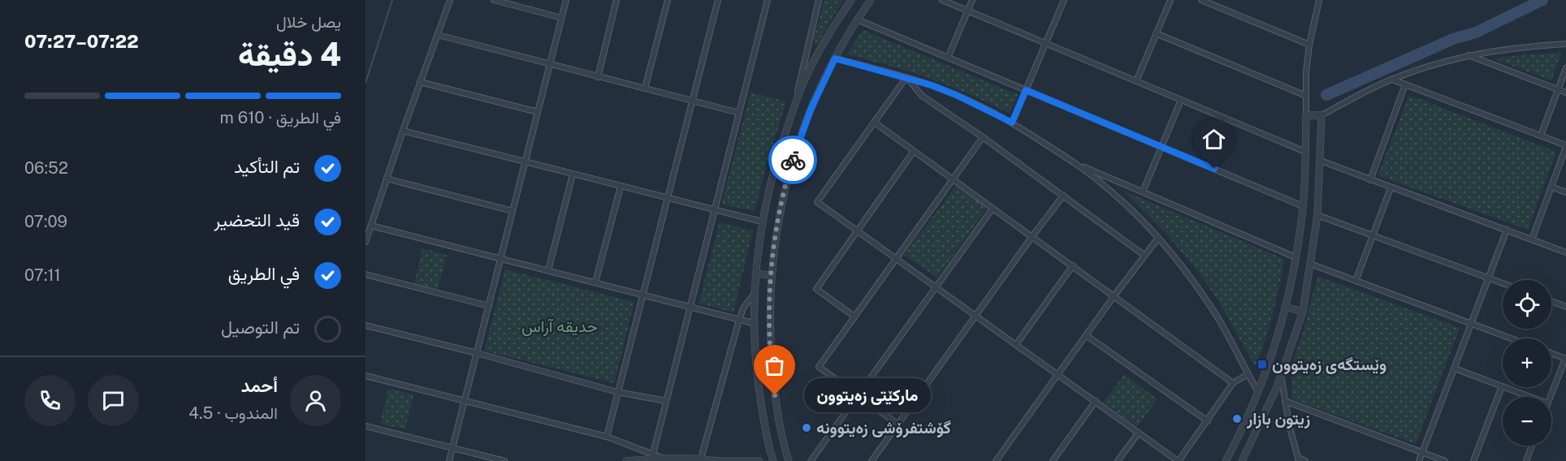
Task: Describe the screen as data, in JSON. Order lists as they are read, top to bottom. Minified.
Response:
{"parks":["حديقه آراس"],"places":{"transit":["وێستگەی زەیتوون"],"other":["مارکێتی زەیتوون","زيتون بازار","گۆشتفرۆشی زەیتوونە"]},"page":{"heading":["4 دقيقة","يصل خلال","07:22–07:27"],"panel":["أحمد","المندوب · 4.5"],"bar":"في الطريق · 610 m","list":[["تم التأكيد","06:52"],["قيد التحضير","07:09"],["في الطريق","07:11"],"تم التوصيل"],"map_buttons":["+","−"],"bubble":"مارکێتی زەیتوون"}}
